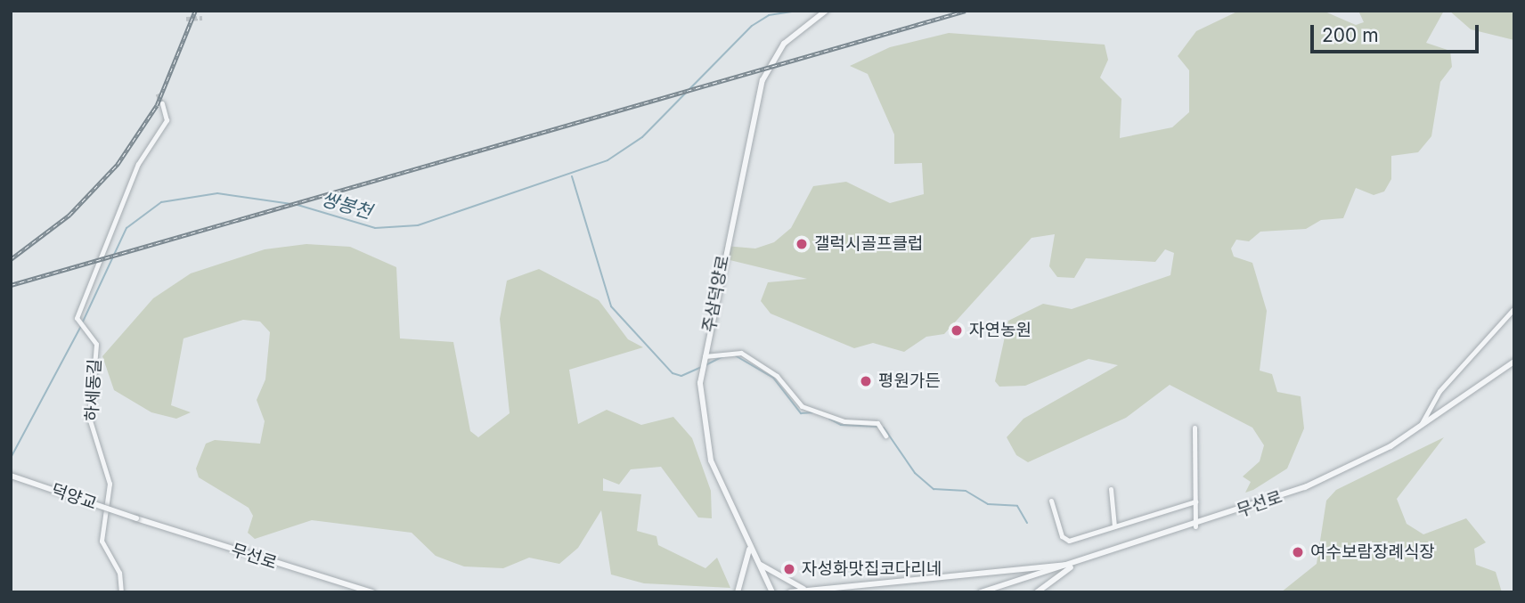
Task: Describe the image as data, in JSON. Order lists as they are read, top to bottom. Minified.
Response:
{"streets":{"street":["주삼덕양로","하세동길","덕양교","무선로"]},"crossings":[["덕양교","무선로"]],"water":["쌍봉천"],"places":["갤럭시골프클럽","자연농원","평원가든","여수보람장례식장","자성화맛집코다리네"],"scale_bar":"200 m"}
